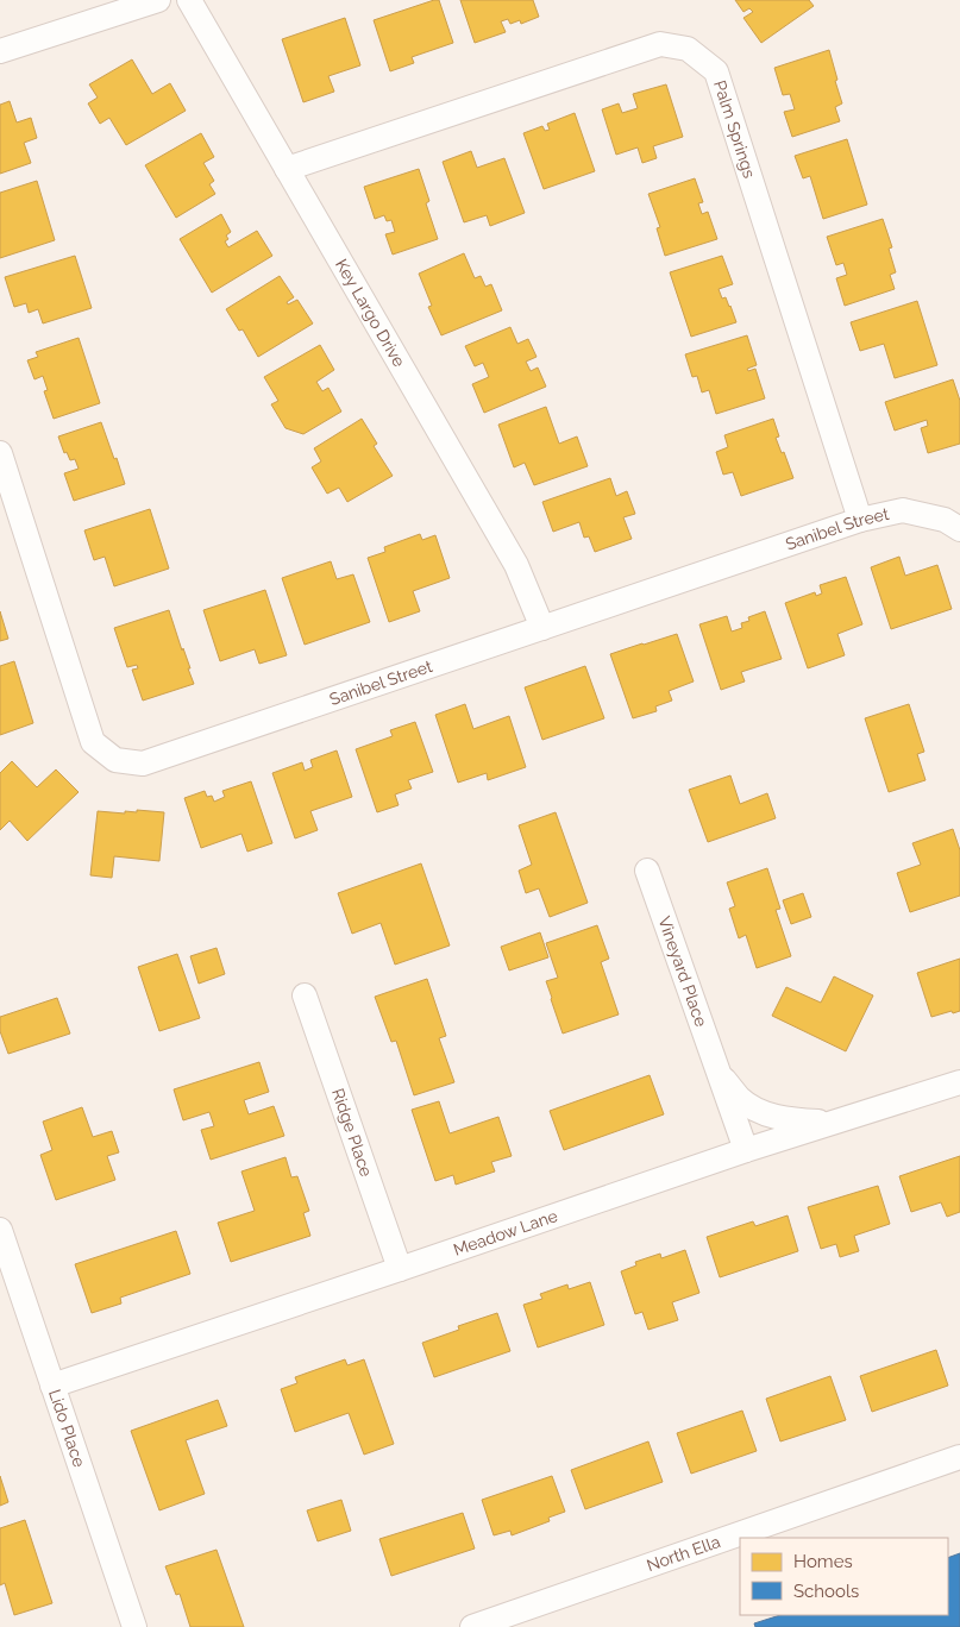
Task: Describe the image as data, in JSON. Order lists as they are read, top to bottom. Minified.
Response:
{"streets":{"street":["Palm Springs","Key Largo Drive","Sanibel Street","Vineyard Place","Ridge Place","Meadow Lane","Lido Place","North Ella"]},"crossings":[["Palm Springs","Key Largo Drive"],["Palm Springs","Sanibel Street"],["Key Largo Drive","Sanibel Street"],["Vineyard Place","Meadow Lane"],["Ridge Place","Meadow Lane"],["Meadow Lane","Lido Place"]],"legend":["Homes","Schools"]}
